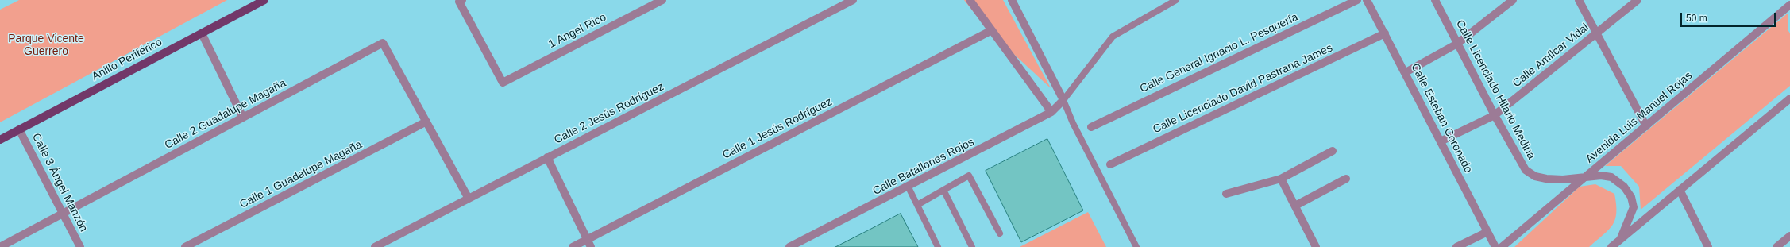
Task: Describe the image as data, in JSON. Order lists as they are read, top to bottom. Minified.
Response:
{"streets":{"main road":["Anillo Periférico"],"street":["1 Angel Rico","Calle General Ignacio L. Pesquería","Calle Amílcar Vidal","Calle Licenciado David Pastrana James","Calle Licenciado Hilario Medina","Calle 2 Jesús Rodríguez","Calle 2 Guadalupe Magaña","Avenida Luis Manuel Rojas","Calle Esteban Coronado","Calle 1 Jesús Rodríguez","Calle Batallones Rojos","Calle 1 Guadalupe Magaña","Calle 3 Ángel Manzón"]},"crossings":[["Calle Amílcar Vidal","Calle Licenciado Hilario Medina"],["Calle Amílcar Vidal","Calle Esteban Coronado"],["Anillo Periférico","Calle 3 Ángel Manzón"],["Calle Licenciado David Pastrana James","Calle Esteban Coronado"],["Calle Licenciado Hilario Medina","Avenida Luis Manuel Rojas"],["Calle 2 Guadalupe Magaña","Calle 1 Guadalupe Magaña"],["Calle 2 Guadalupe Magaña","Calle 3 Ángel Manzón"]],"parks":["Parque Vicente Guerrero"],"scale_bar":"50 m"}
